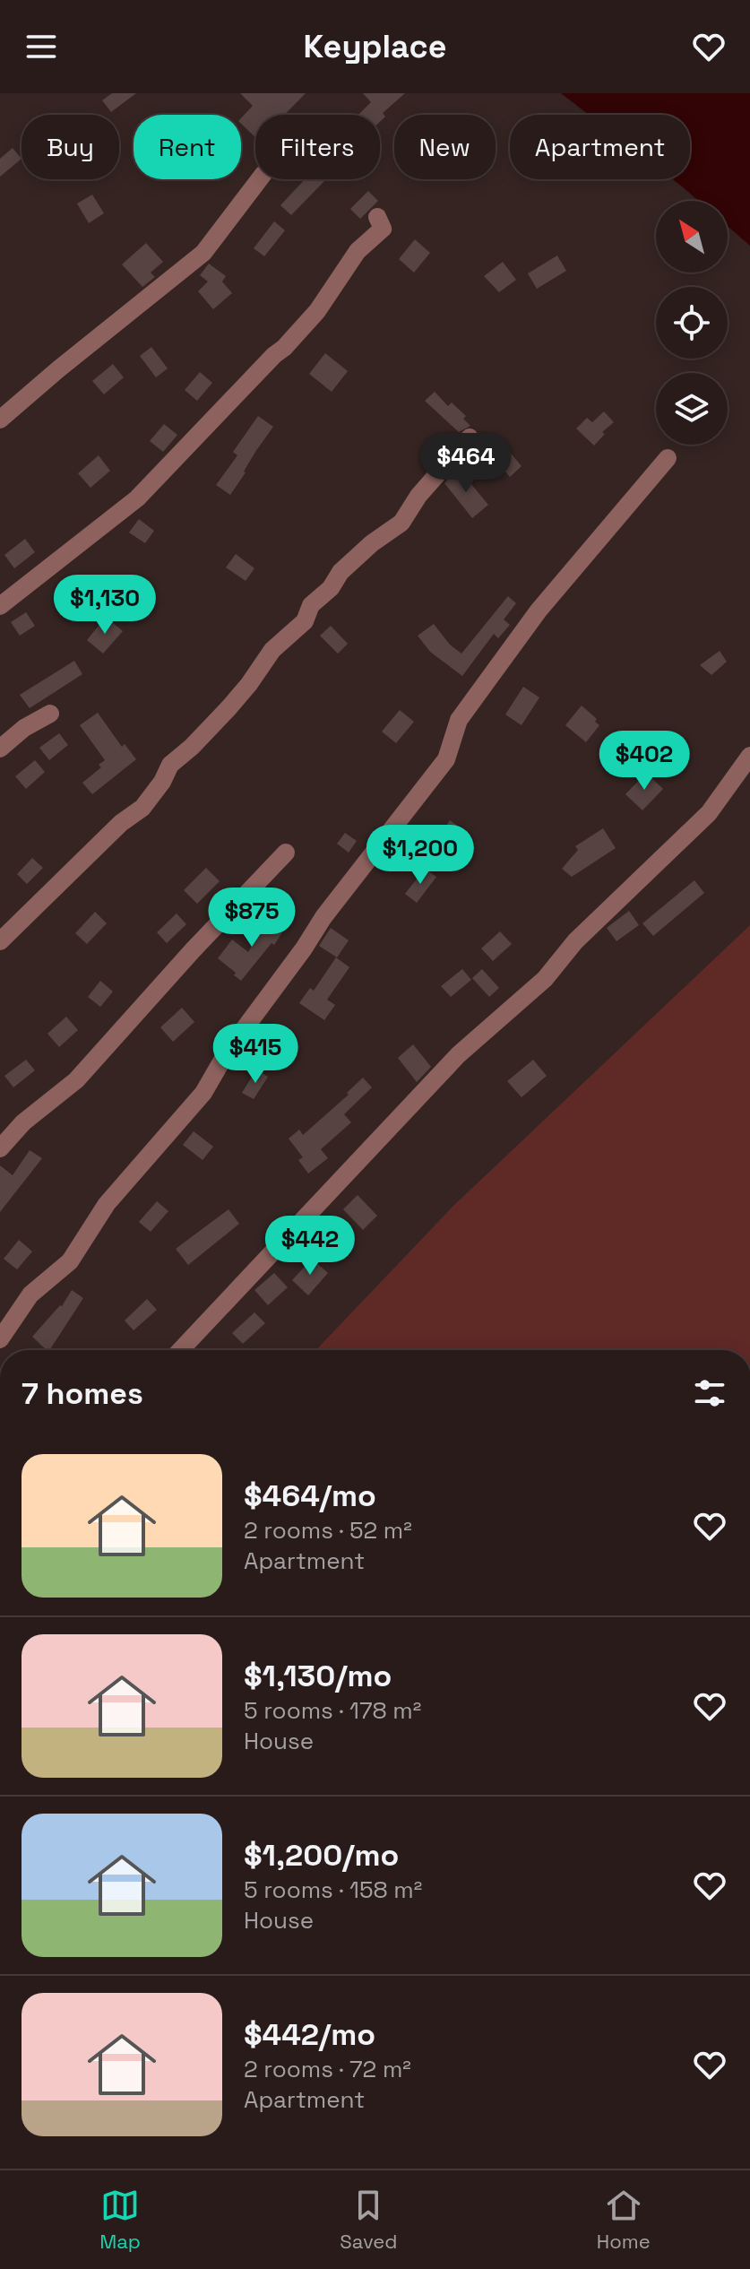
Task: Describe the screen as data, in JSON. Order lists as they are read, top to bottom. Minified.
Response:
{"north":"top left","page":{"header":"Keyplace","chip":["Buy","Rent","Filters","New","Apartment"],"price":["$464","$1,130","$402","$1,200","$875","$415","$442"],"heading":"7 homes","list":[{"name":"$464/mo","note":"2 rooms · 52 m² · Apartment"},{"name":"$1,130/mo","note":"5 rooms · 178 m² · House"},{"name":"$1,200/mo","note":"5 rooms · 158 m² · House"},{"name":"$442/mo","note":"2 rooms · 72 m² · Apartment"}],"tabs":["Map","Saved","Home"]}}
